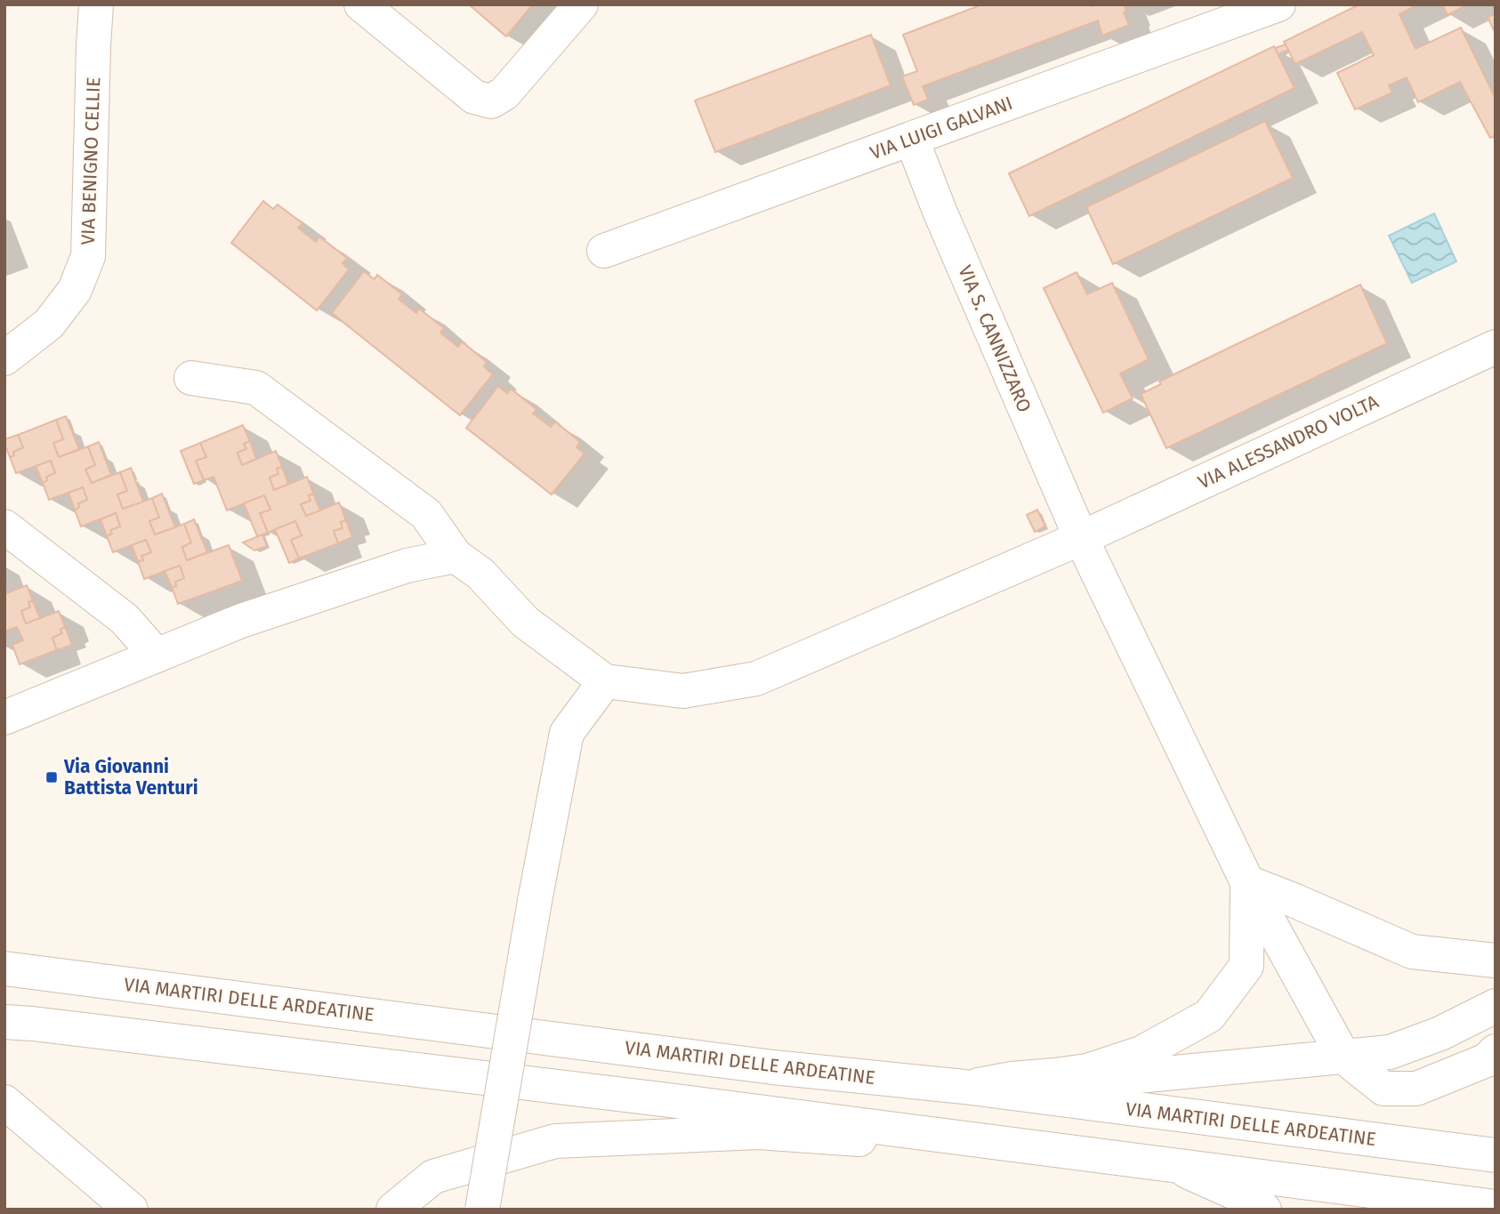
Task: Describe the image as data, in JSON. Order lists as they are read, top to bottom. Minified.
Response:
{"streets":{"street":["VIA LUIGI GALVANI","VIA BENIGNO CELLIE","VIA S. CANNIZZARO","VIA ALESSANDRO VOLTA","VIA MARTIRI DELLE ARDEATINE"]},"crossings":[["VIA LUIGI GALVANI","VIA S. CANNIZZARO"],["VIA S. CANNIZZARO","VIA ALESSANDRO VOLTA"]],"places":{"transit":["Via Giovanni Battista Venturi"]}}
